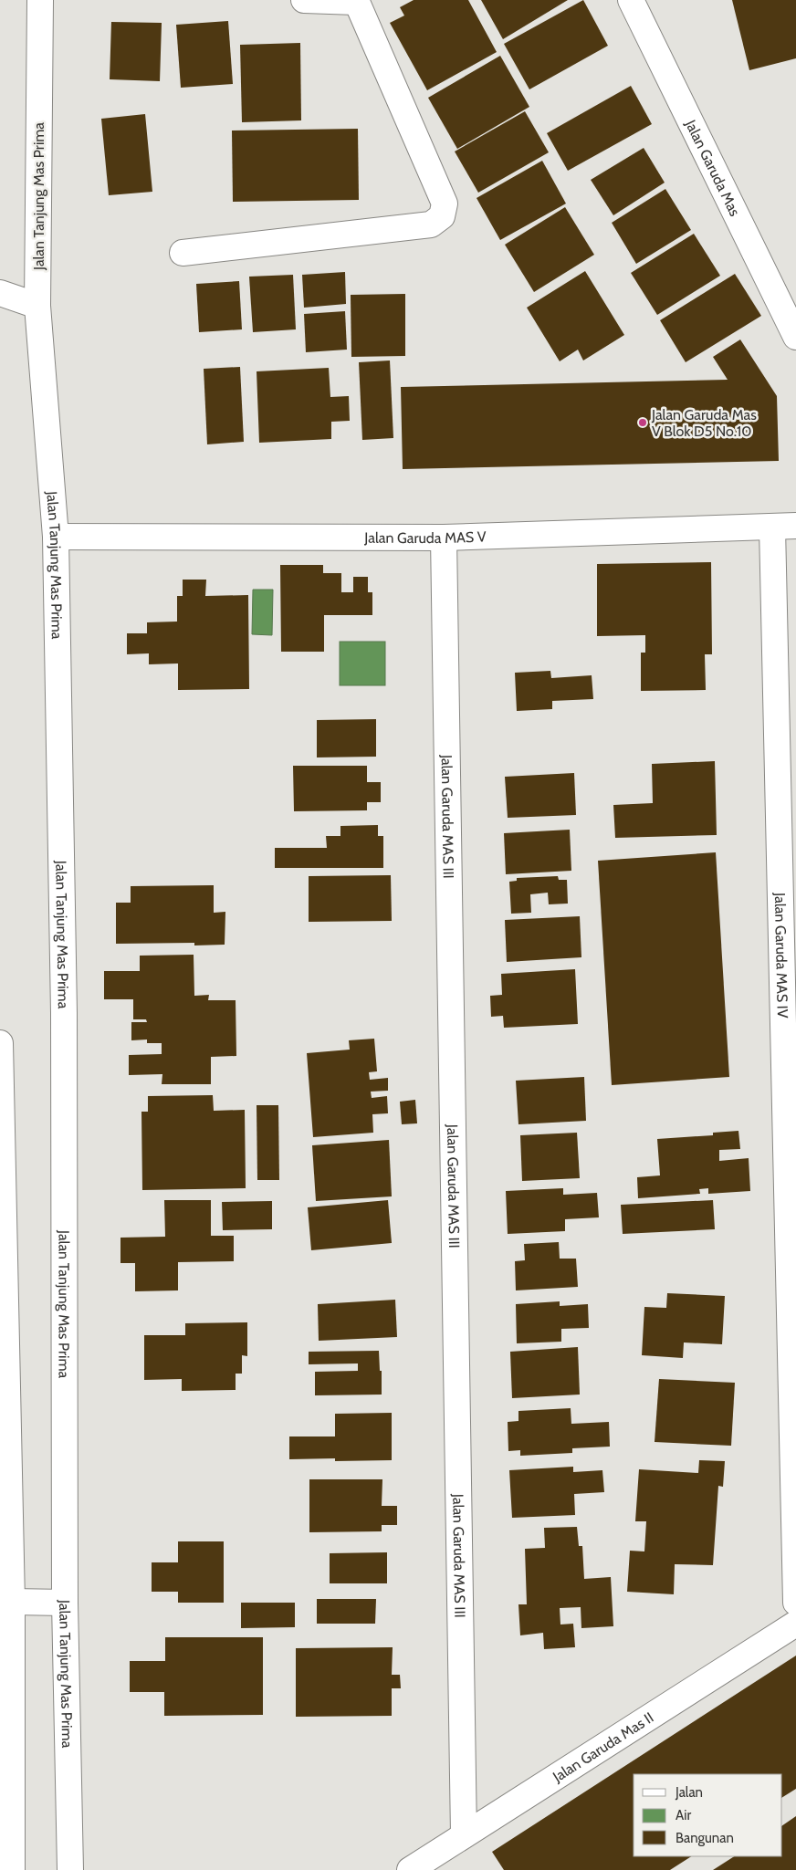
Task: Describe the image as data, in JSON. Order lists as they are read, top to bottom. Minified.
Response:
{"streets":{"street":["Jalan Garuda Mas","Jalan Tanjung Mas Prima","Jalan Garuda MAS V","Jalan Garuda MAS III","Jalan Garuda MAS IV","Jalan Garuda Mas II"]},"crossings":[["Jalan Tanjung Mas Prima","Jalan Garuda MAS V"],["Jalan Garuda MAS V","Jalan Garuda MAS III"],["Jalan Garuda MAS V","Jalan Garuda MAS IV"],["Jalan Garuda MAS III","Jalan Garuda Mas II"]],"places":["Jalan Garuda Mas V Blok D5 No.10"],"legend":["Jalan","Air","Bangunan"]}
